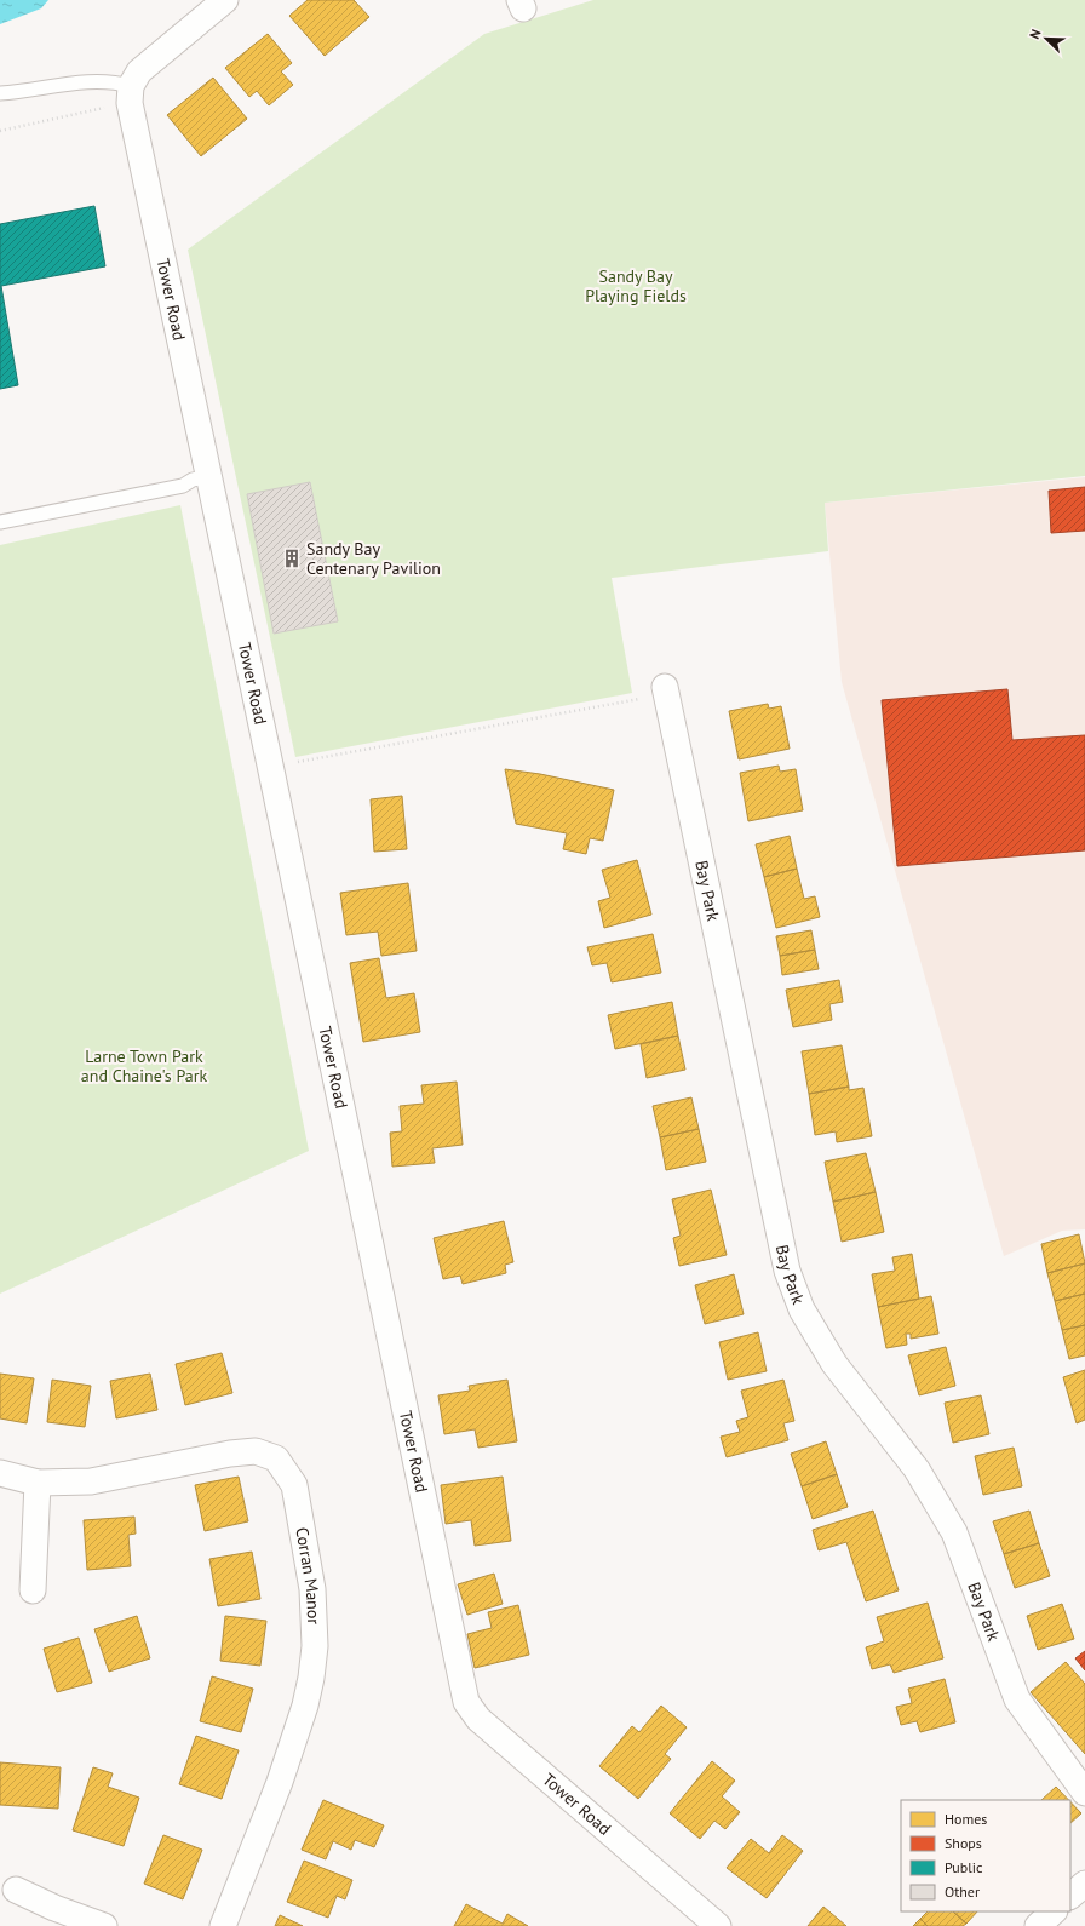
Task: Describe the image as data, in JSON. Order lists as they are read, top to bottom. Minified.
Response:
{"streets":{"street":["Tower Road","Bay Park","Corran Manor"]},"parks":["Sandy Bay Playing Fields","Larne Town Park and Chaine's Park"],"places":{"building":["Sandy Bay Centenary Pavilion"]},"legend":["Homes","Shops","Public","Other"],"north":"top left"}
